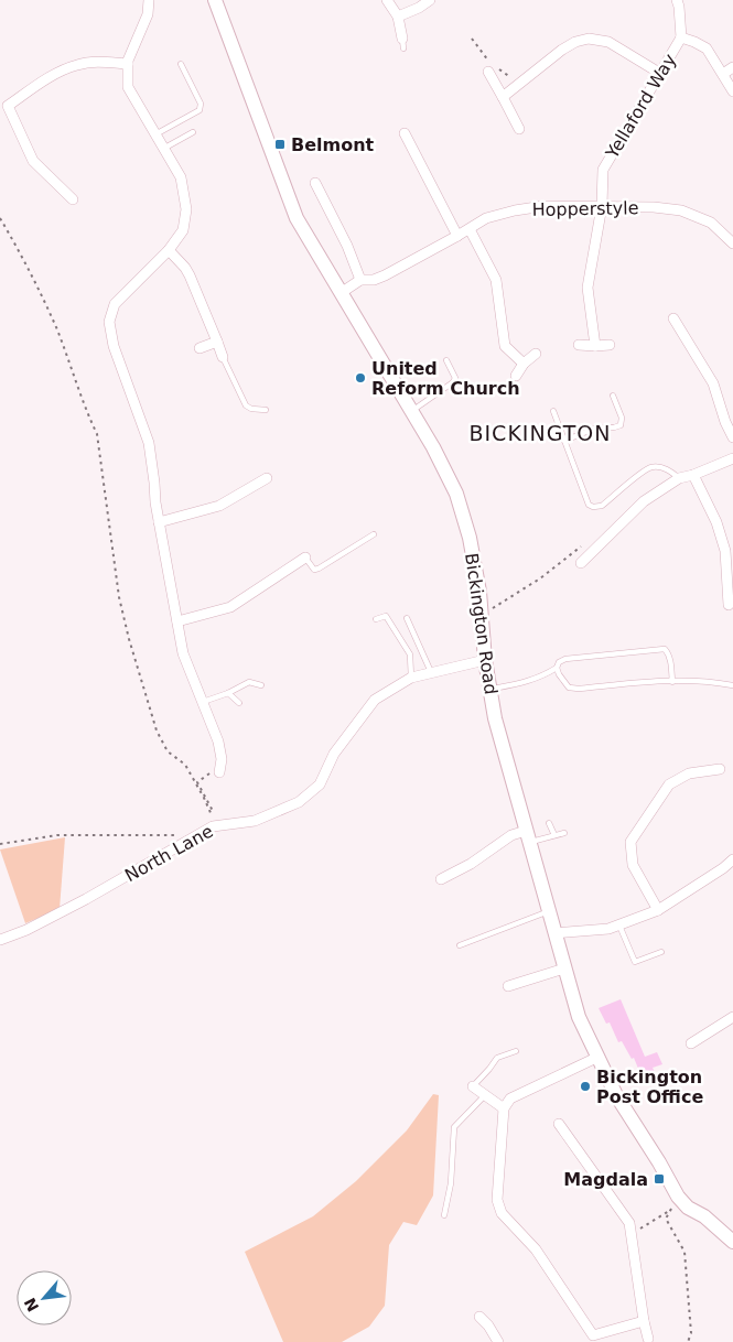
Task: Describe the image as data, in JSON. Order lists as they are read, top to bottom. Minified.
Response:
{"streets":{"main road":["Bickington Road"],"street":["Yellaford Way","Hopperstyle","North Lane"]},"crossings":[["Yellaford Way","Hopperstyle"],["Hopperstyle","Bickington Road"],["Bickington Road","North Lane"]],"districts":["BICKINGTON"],"places":{"transit":["Belmont","Magdala"],"other":["United Reform Church","Bickington Post Office"]},"north":"bottom left"}
